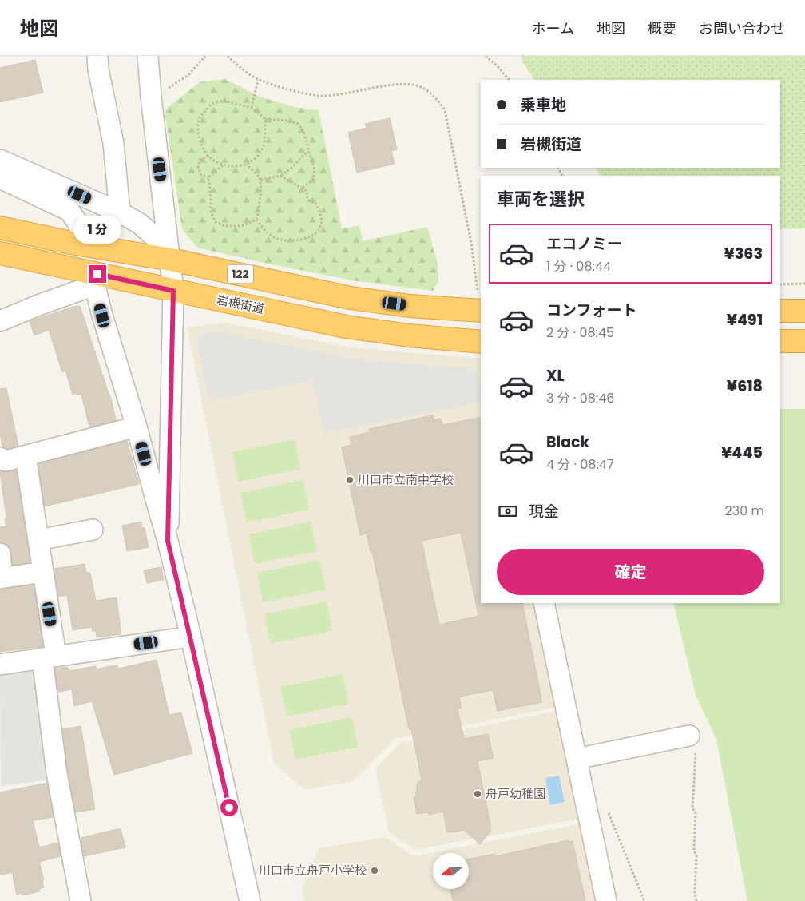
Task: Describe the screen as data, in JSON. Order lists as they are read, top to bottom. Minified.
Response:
{"streets":{"highway":["122","岩槻街道"]},"places":["川口市立南中学校","舟戸幼稚園","川口市立舟戸小学校"],"north":"left","page":{"header":"地図","nav":["ホーム","地図","概要","お問い合わせ"],"banner":["乗車地","岩槻街道"],"heading":"車両を選択","bubble":"1 分","list":[{"name":"エコノミー","note":"1 分 · 08:44","value":"¥363"},{"name":"コンフォート","note":"2 分 · 08:45","value":"¥491"},{"name":"XL","note":"3 分 · 08:46","value":"¥618"},{"name":"Black","note":"4 分 · 08:47","value":"¥445"}],"pay":["現金","230 m"],"buttons":"確定"}}
